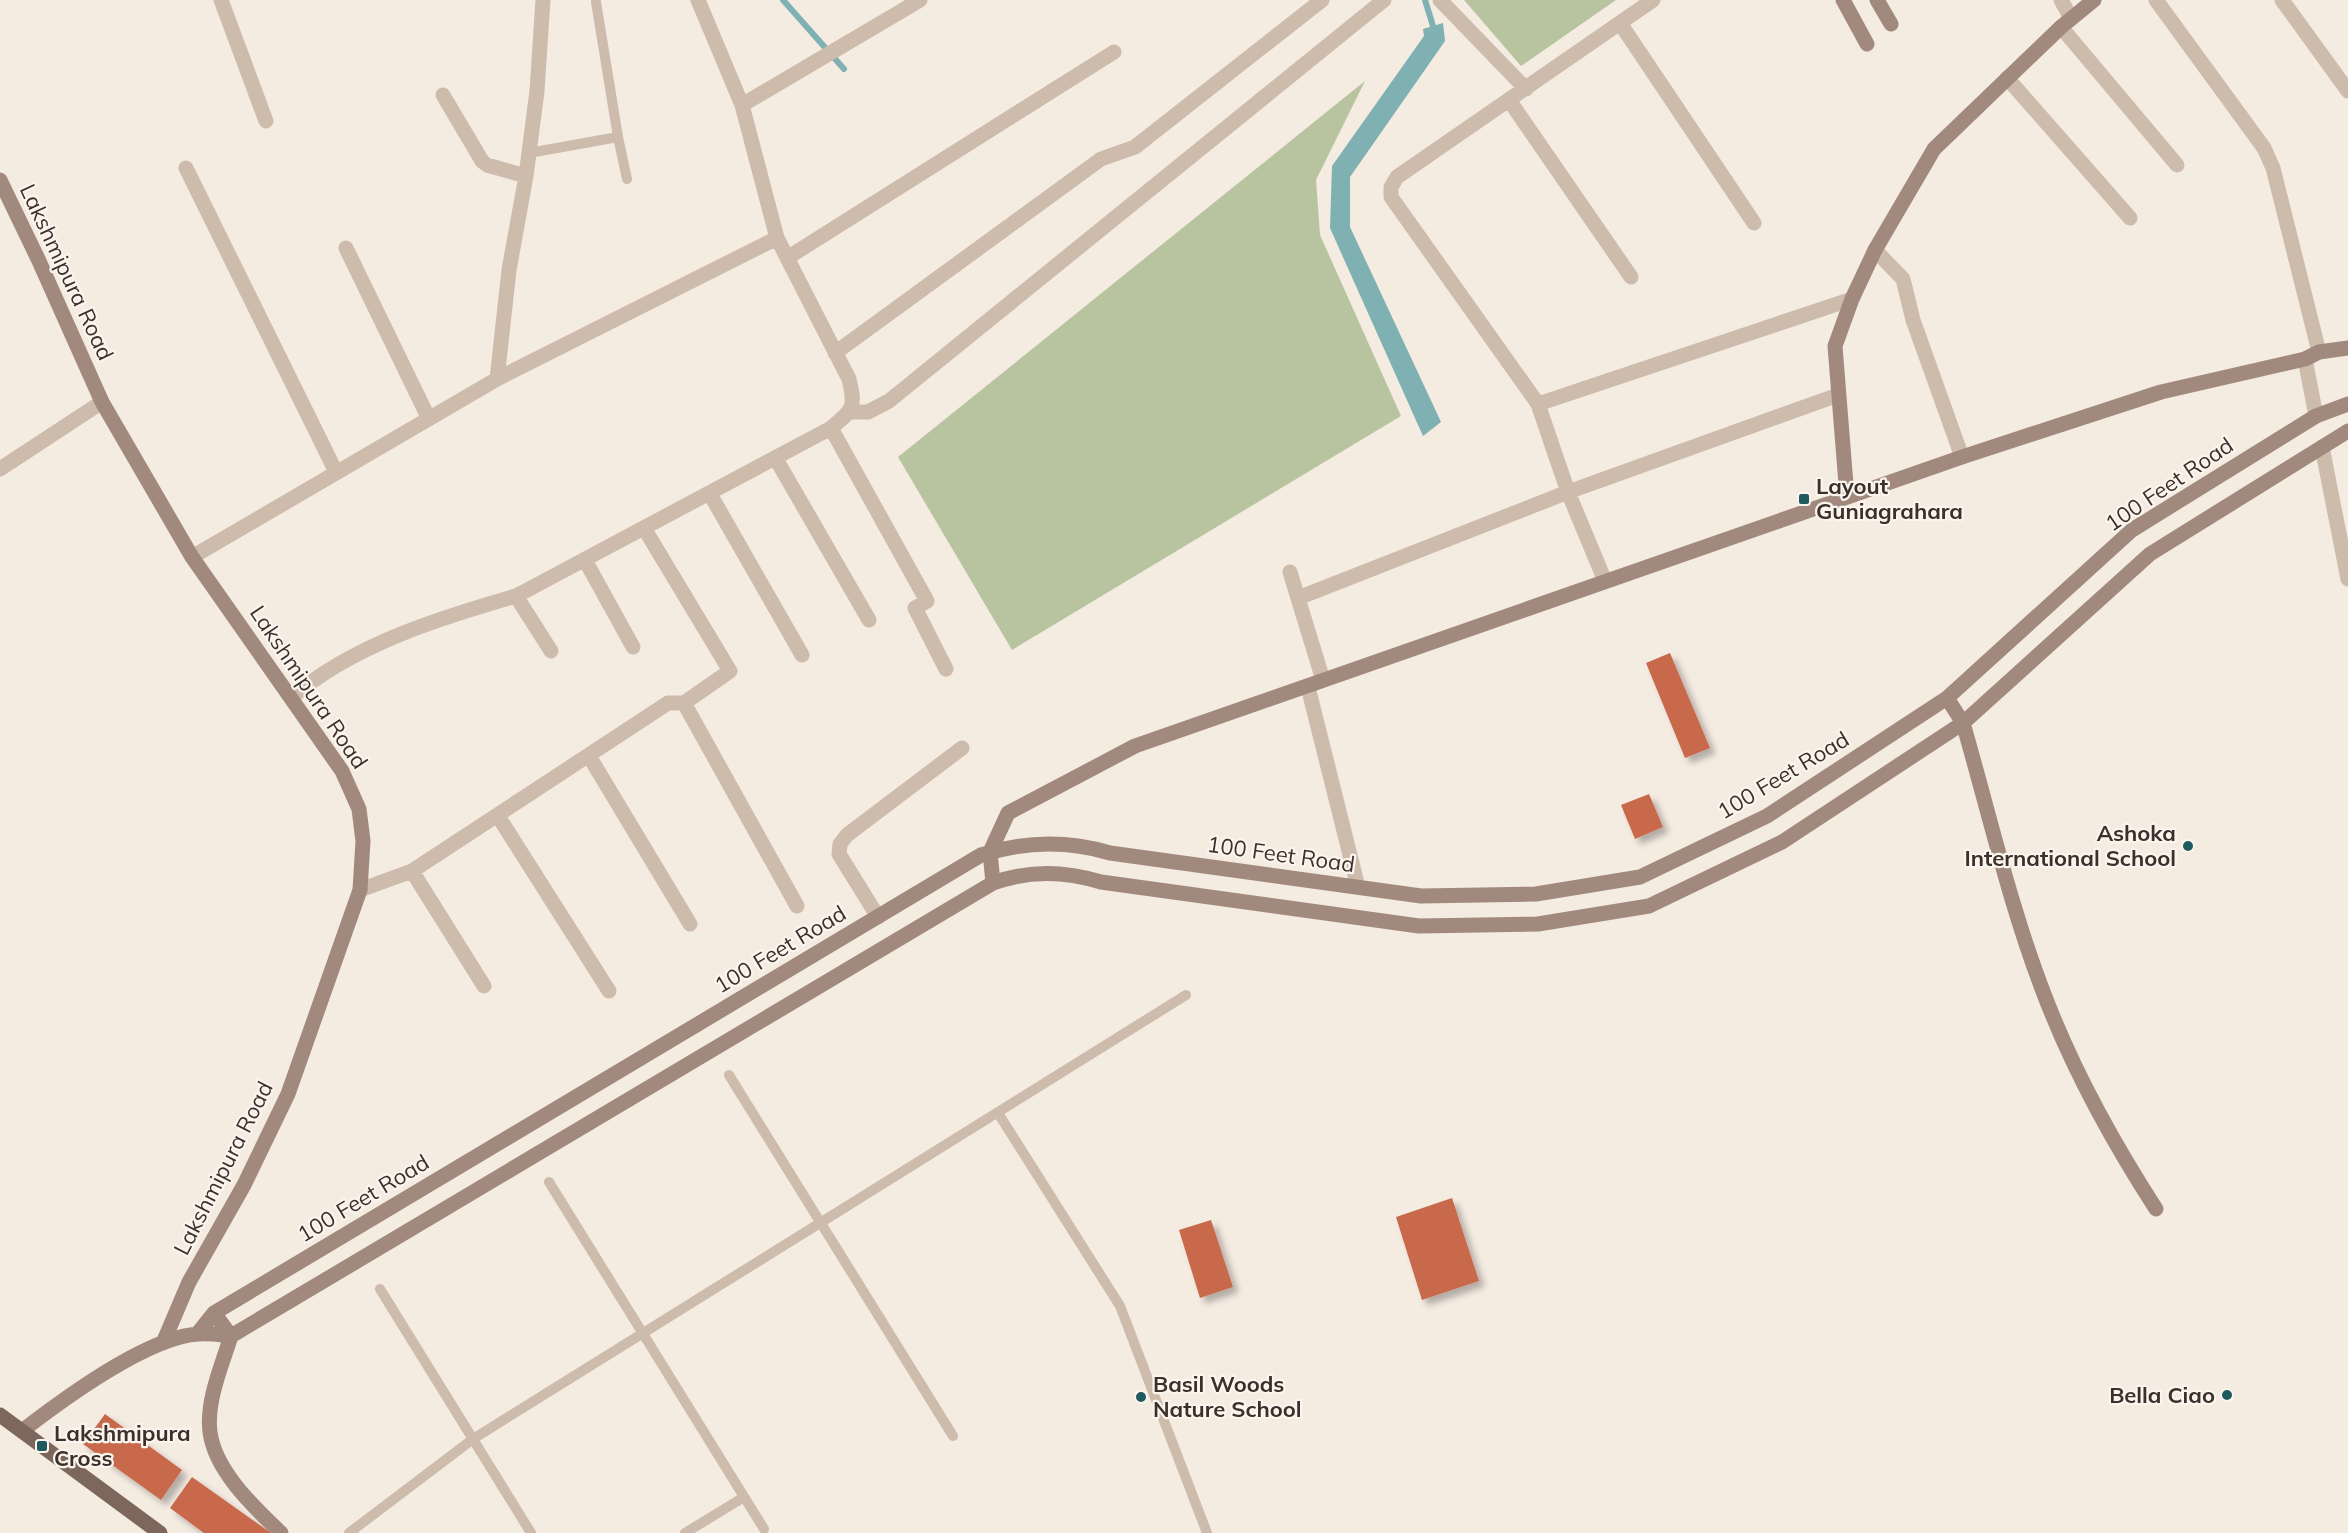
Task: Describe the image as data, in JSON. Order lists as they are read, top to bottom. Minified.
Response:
{"streets":{"main road":["Lakshmipura Road","100 Feet Road"]},"places":{"transit":["Layout Guniagrahara","Lakshmipura Cross"],"other":["Ashoka International School","Bella Ciao","Basil Woods Nature School"]}}
